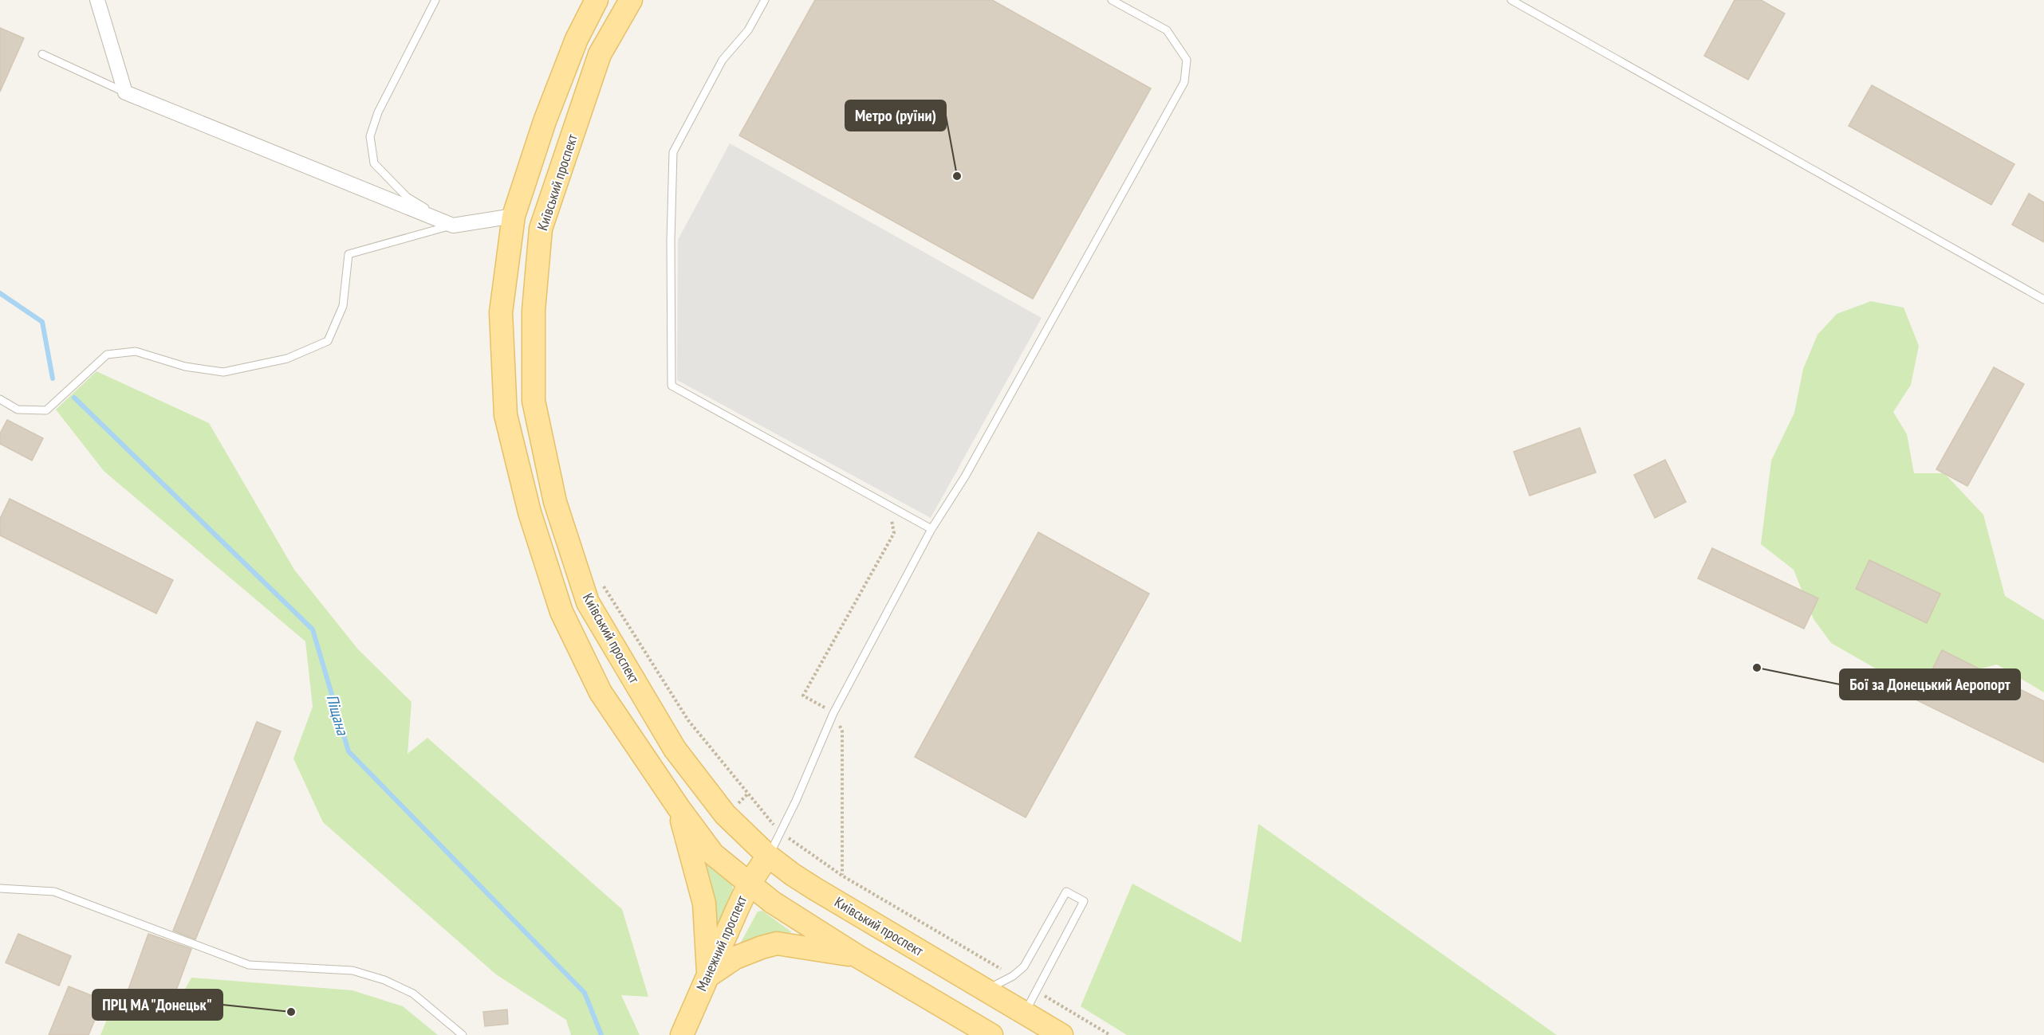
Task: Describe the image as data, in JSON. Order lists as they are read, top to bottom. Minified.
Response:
{"streets":{"main road":["Київський проспект","Манежний проспект"]},"crossings":[["Київський проспект","Манежний проспект"]],"water":["Піщана"],"places":["Метро (руїни)","Бої за Донецький Аеропорт","ПРЦ МА \"Донецьк\""]}
